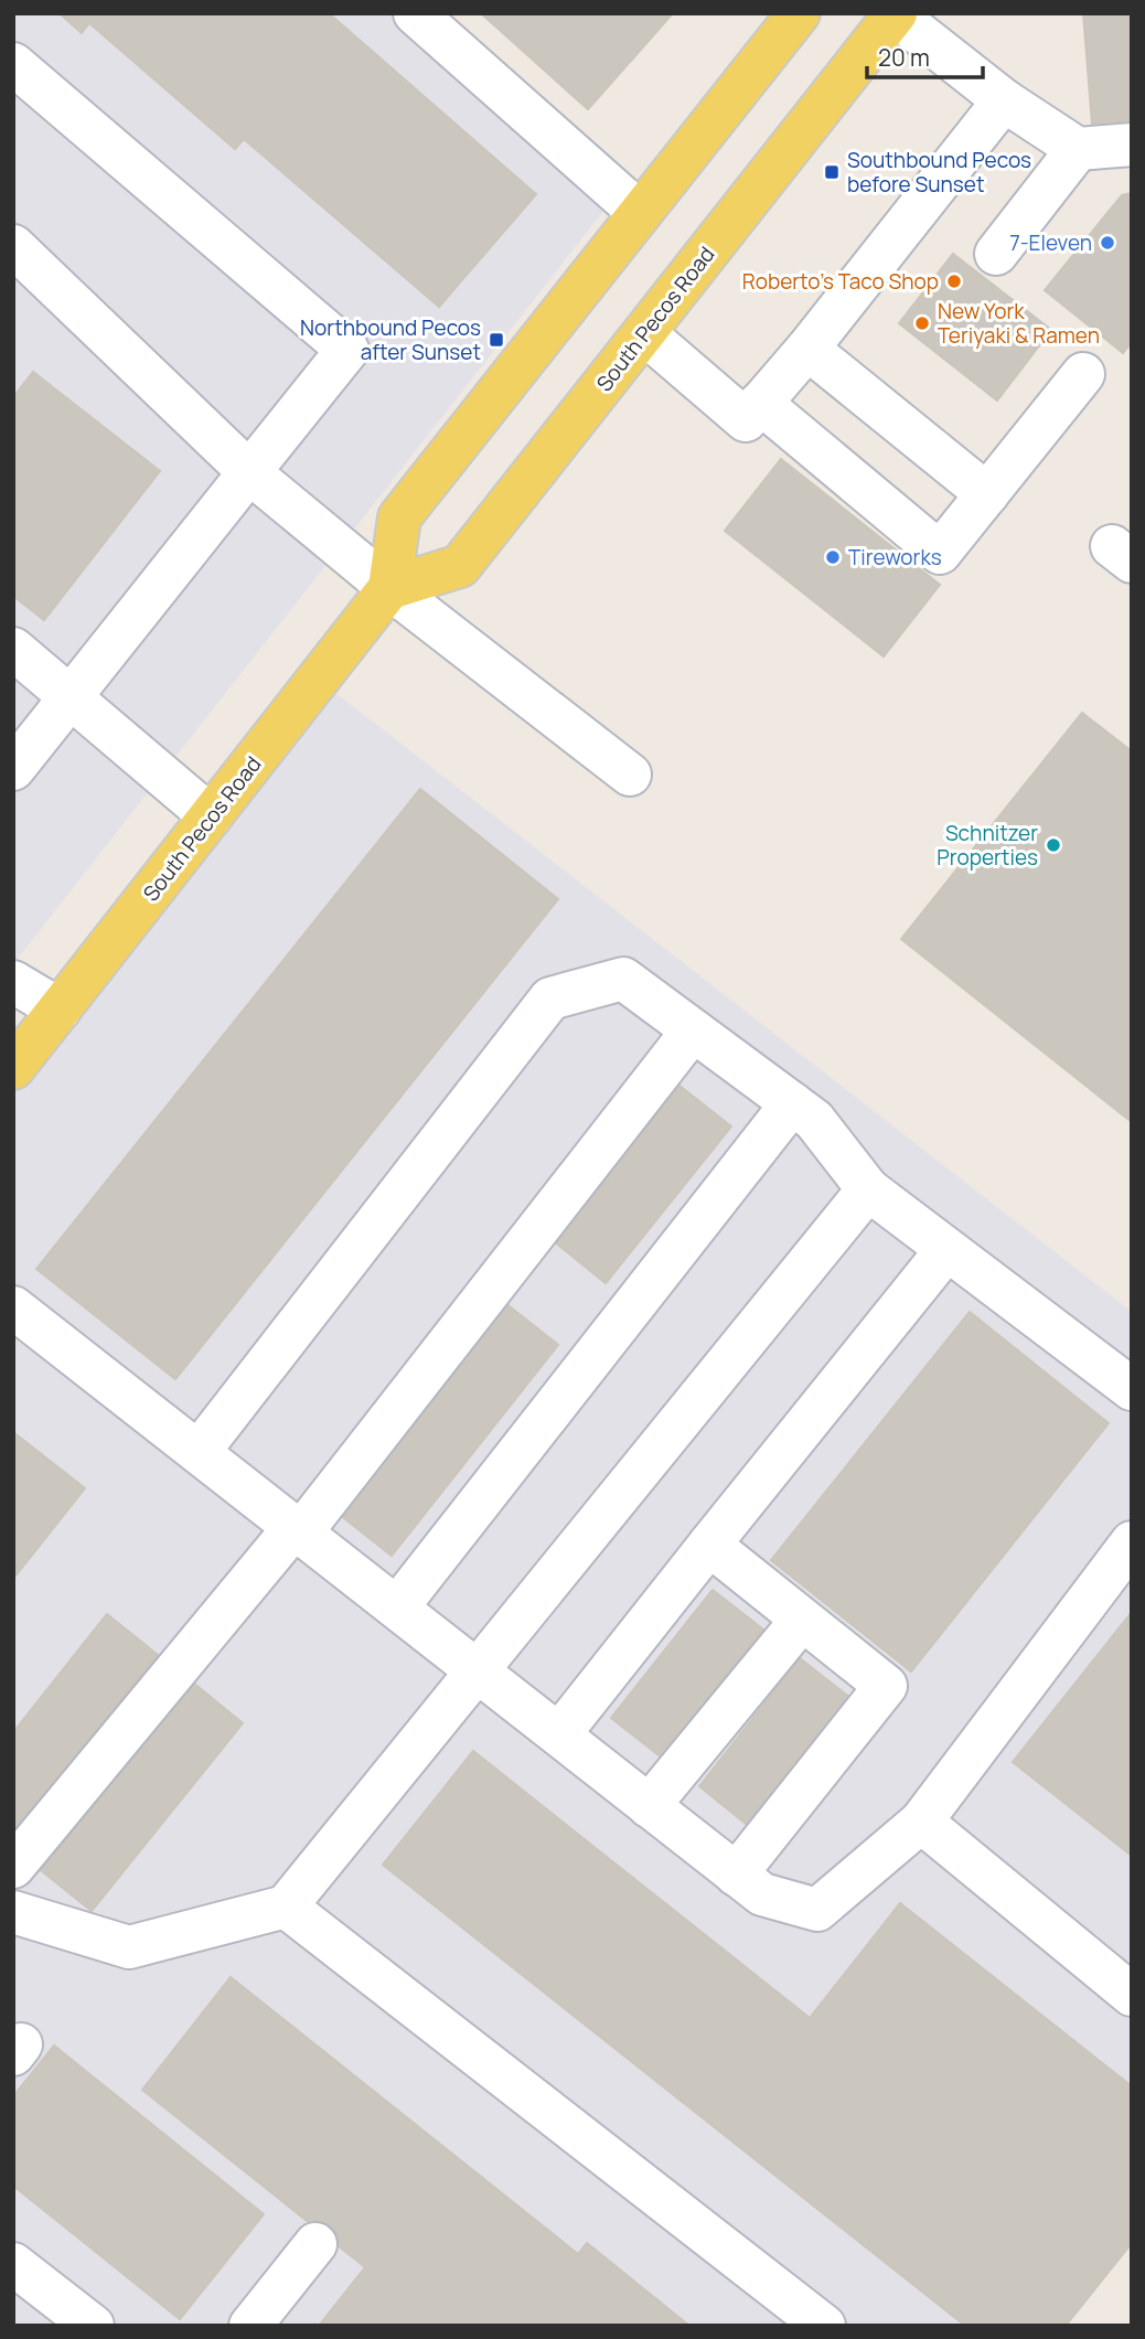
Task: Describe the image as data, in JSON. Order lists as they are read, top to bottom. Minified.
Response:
{"streets":{"main road":["South Pecos Road"]},"places":{"transit":["Southbound Pecos before Sunset","Northbound Pecos after Sunset"],"other":["7-Eleven","Roberto's Taco Shop","New York Teriyaki & Ramen","Tireworks","Schnitzer Properties"]},"scale_bar":"20 m"}
